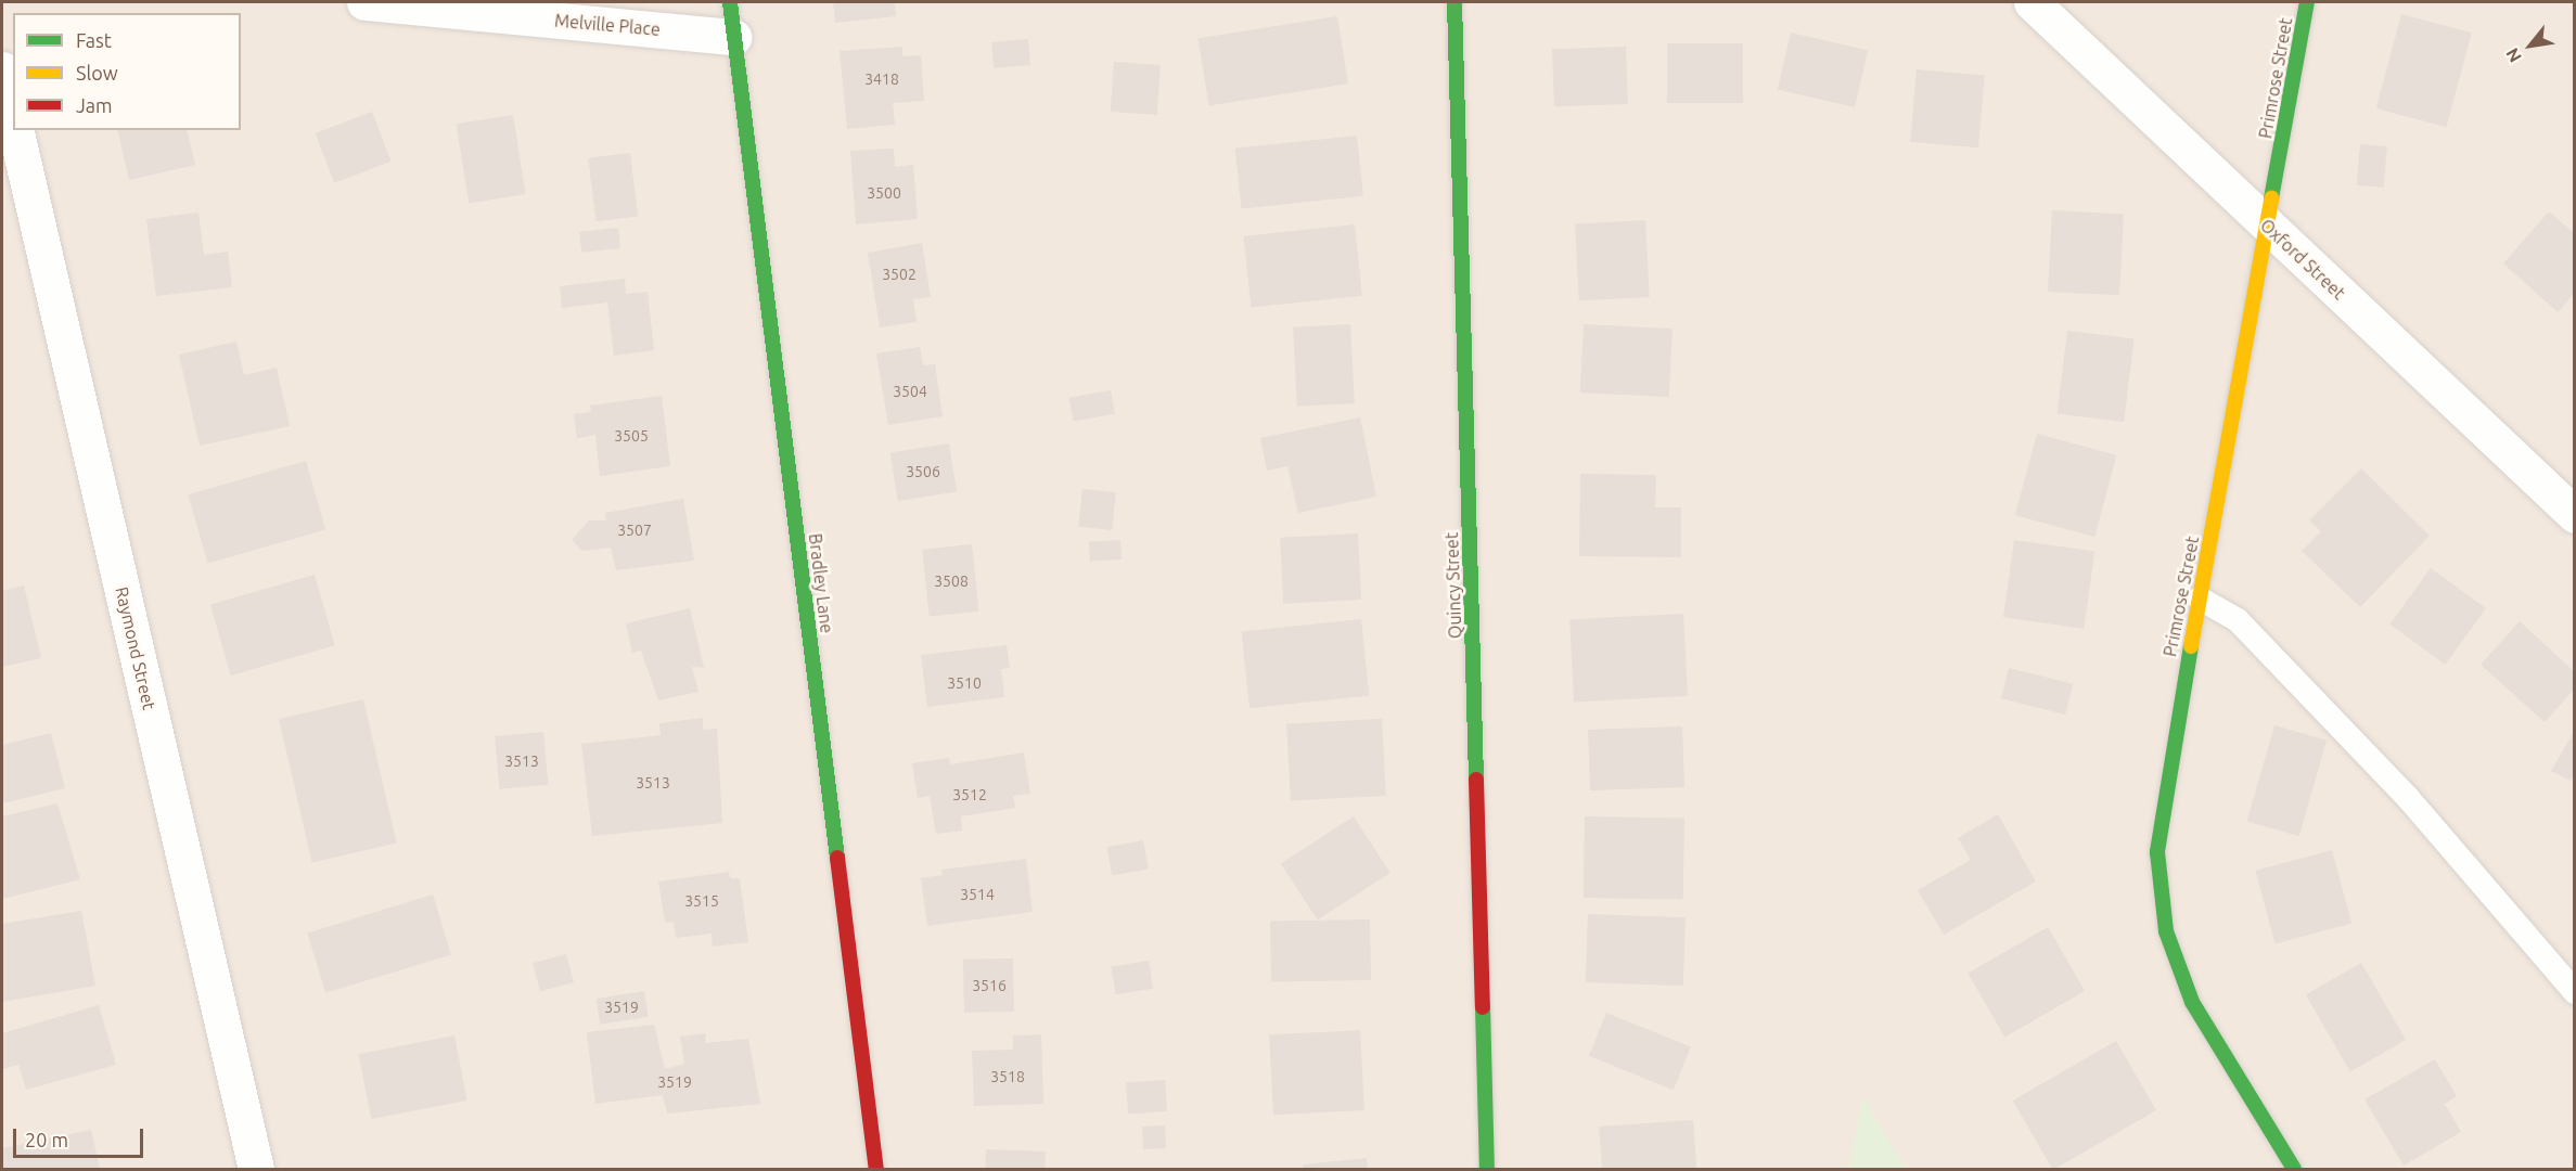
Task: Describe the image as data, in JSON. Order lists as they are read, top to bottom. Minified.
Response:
{"streets":{"street":["Melville Place","Primrose Street","Oxford Street","Bradley Lane","Quincy Street","Raymond Street"]},"crossings":[["Melville Place","Bradley Lane"],["Primrose Street","Oxford Street"]],"house_numbers":["3418","3500","3502","3504","3505","3506","3507","3508","3510","3513","3513","3512","3514","3515","3516","3519","3518","3519"],"legend":["Fast","Slow","Jam"],"scale_bar":"20 m","north":"bottom left"}
